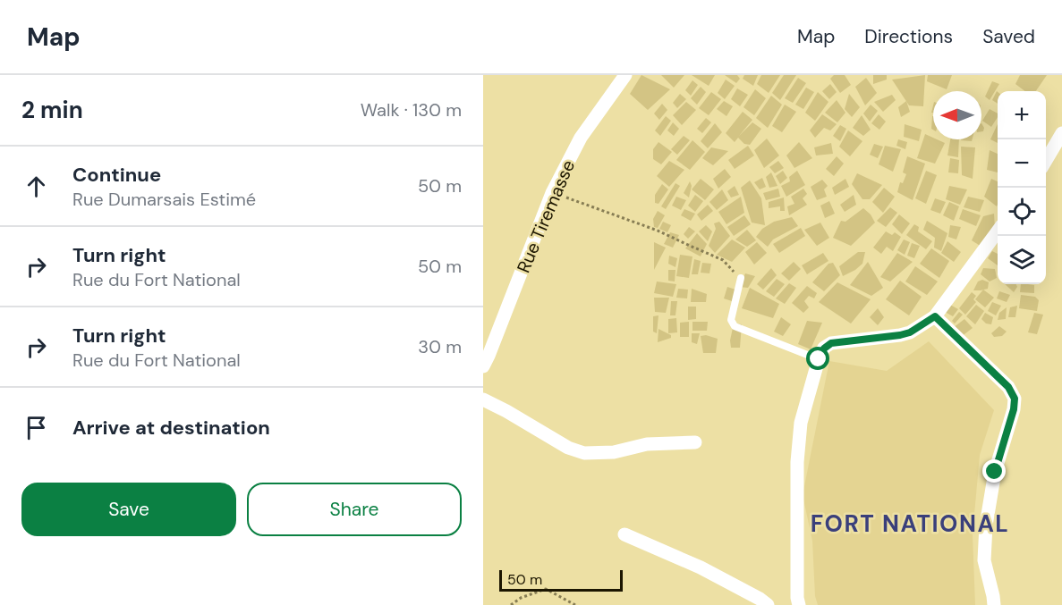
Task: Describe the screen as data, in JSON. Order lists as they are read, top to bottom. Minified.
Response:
{"streets":{"street":["Rue Tiremasse"]},"districts":["FORT NATIONAL"],"scale_bar":"50 m","north":"left","page":{"header":"Map","nav":["Map","Directions","Saved"],"heading":["2 min","Walk · 130 m"],"map_buttons":["+","−"],"list":[["Continue","Rue Dumarsais Estimé","50 m"],["Turn right","Rue du Fort National","50 m"],["Turn right","Rue du Fort National","30 m"],"Arrive at destination"],"buttons":["Save","Share"],"scale":"50 m"}}
